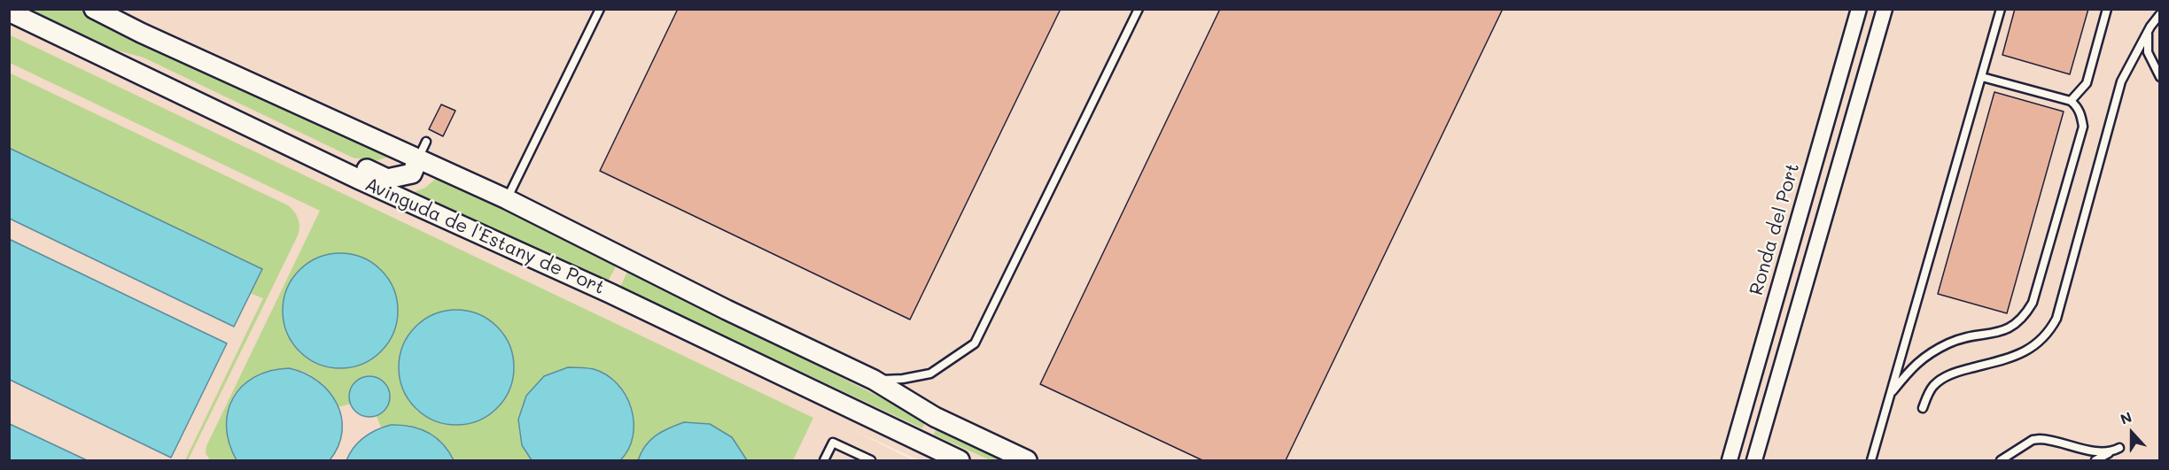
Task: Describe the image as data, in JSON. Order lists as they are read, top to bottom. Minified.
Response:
{"streets":{"street":["Ronda del Port","Avinguda de l'Estany de Port"]},"north":"top"}
